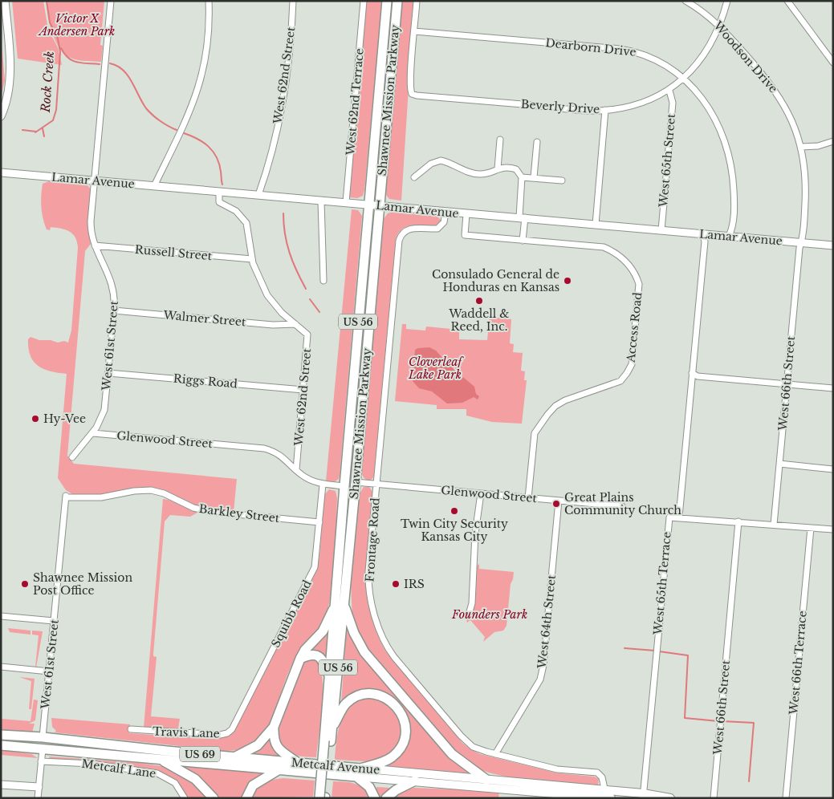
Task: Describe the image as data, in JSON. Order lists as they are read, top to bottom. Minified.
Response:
{"streets":{"highway":["Shawnee Mission Parkway","US 56","US 69","Metcalf Avenue"],"street":["Dearborn Drive","Woodson Drive","West 62nd Street","West 62nd Terrace","Beverly Drive","West 65th Street","Lamar Avenue","Russell Street","Walmer Street","Access Road","West 61st Street","Riggs Road","West 66th Street","Glenwood Street","Barkley Street","Frontage Road","West 65th Terrace","Squibb Road","West 64th Street","West 66th Terrace","Travis Lane","Metcalf Lane"]},"crossings":[["Dearborn Drive","Beverly Drive"],["Dearborn Drive","Lamar Avenue"],["Woodson Drive","Beverly Drive"],["Woodson Drive","Lamar Avenue"],["Woodson Drive","West 66th Street"],["West 62nd Street","Lamar Avenue"],["West 62nd Street","Russell Street"],["West 62nd Street","Walmer Street"],["West 62nd Street","Riggs Road"],["West 62nd Street","Glenwood Street"],["Shawnee Mission Parkway","Lamar Avenue"],["Shawnee Mission Parkway","Glenwood Street"],["Shawnee Mission Parkway","US 69"],["West 62nd Terrace","Lamar Avenue"],["Beverly Drive","West 65th Street"],["West 65th Street","Lamar Avenue"],["Lamar Avenue","Access Road"],["Lamar Avenue","West 61st Street"],["Lamar Avenue","West 66th Street"],["Lamar Avenue","Frontage Road"],["Lamar Avenue","West 65th Terrace"],["Russell Street","West 61st Street"],["Walmer Street","West 61st Street"],["Access Road","Glenwood Street"],["West 61st Street","Riggs Road"],["West 61st Street","Glenwood Street"],["West 61st Street","Barkley Street"],["West 61st Street","Metcalf Avenue"],["Glenwood Street","Frontage Road"],["Glenwood Street","West 64th Street"],["Barkley Street","Squibb Road"],["Frontage Road","West 64th Street"],["Frontage Road","Metcalf Avenue"],["West 65th Terrace","Metcalf Avenue"],["Squibb Road","Travis Lane"],["US 69","Metcalf Avenue"]],"water":["Rock Creek"],"parks":["Victor X Andersen Park","Cloverleaf Lake Park","Founders Park"],"places":["Consulado General de Honduras en Kansas","Waddell & Reed, Inc.","Hy-Vee","Great Plains Community Church","Twin City Security Kansas City","Shawnee Mission Post Office","IRS"]}
